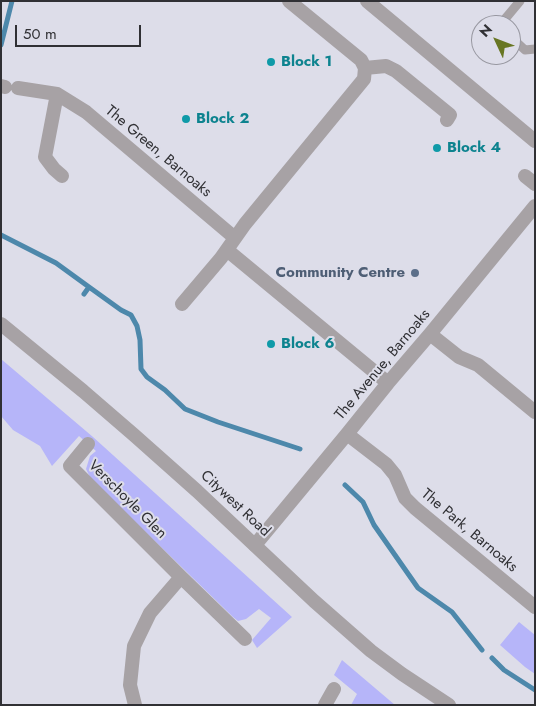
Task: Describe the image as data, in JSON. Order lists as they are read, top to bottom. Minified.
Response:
{"streets":{"street":["The Green, Barnoaks","The Avenue, Barnoaks","Verschoyle Glen","Citywest Road","The Park, Barnoaks"]},"crossings":[["The Avenue, Barnoaks","Citywest Road"],["The Avenue, Barnoaks","The Park, Barnoaks"]],"places":["Block 1","Block 2","Block 4","Community Centre","Block 6"],"scale_bar":"50 m","north":"top left"}
